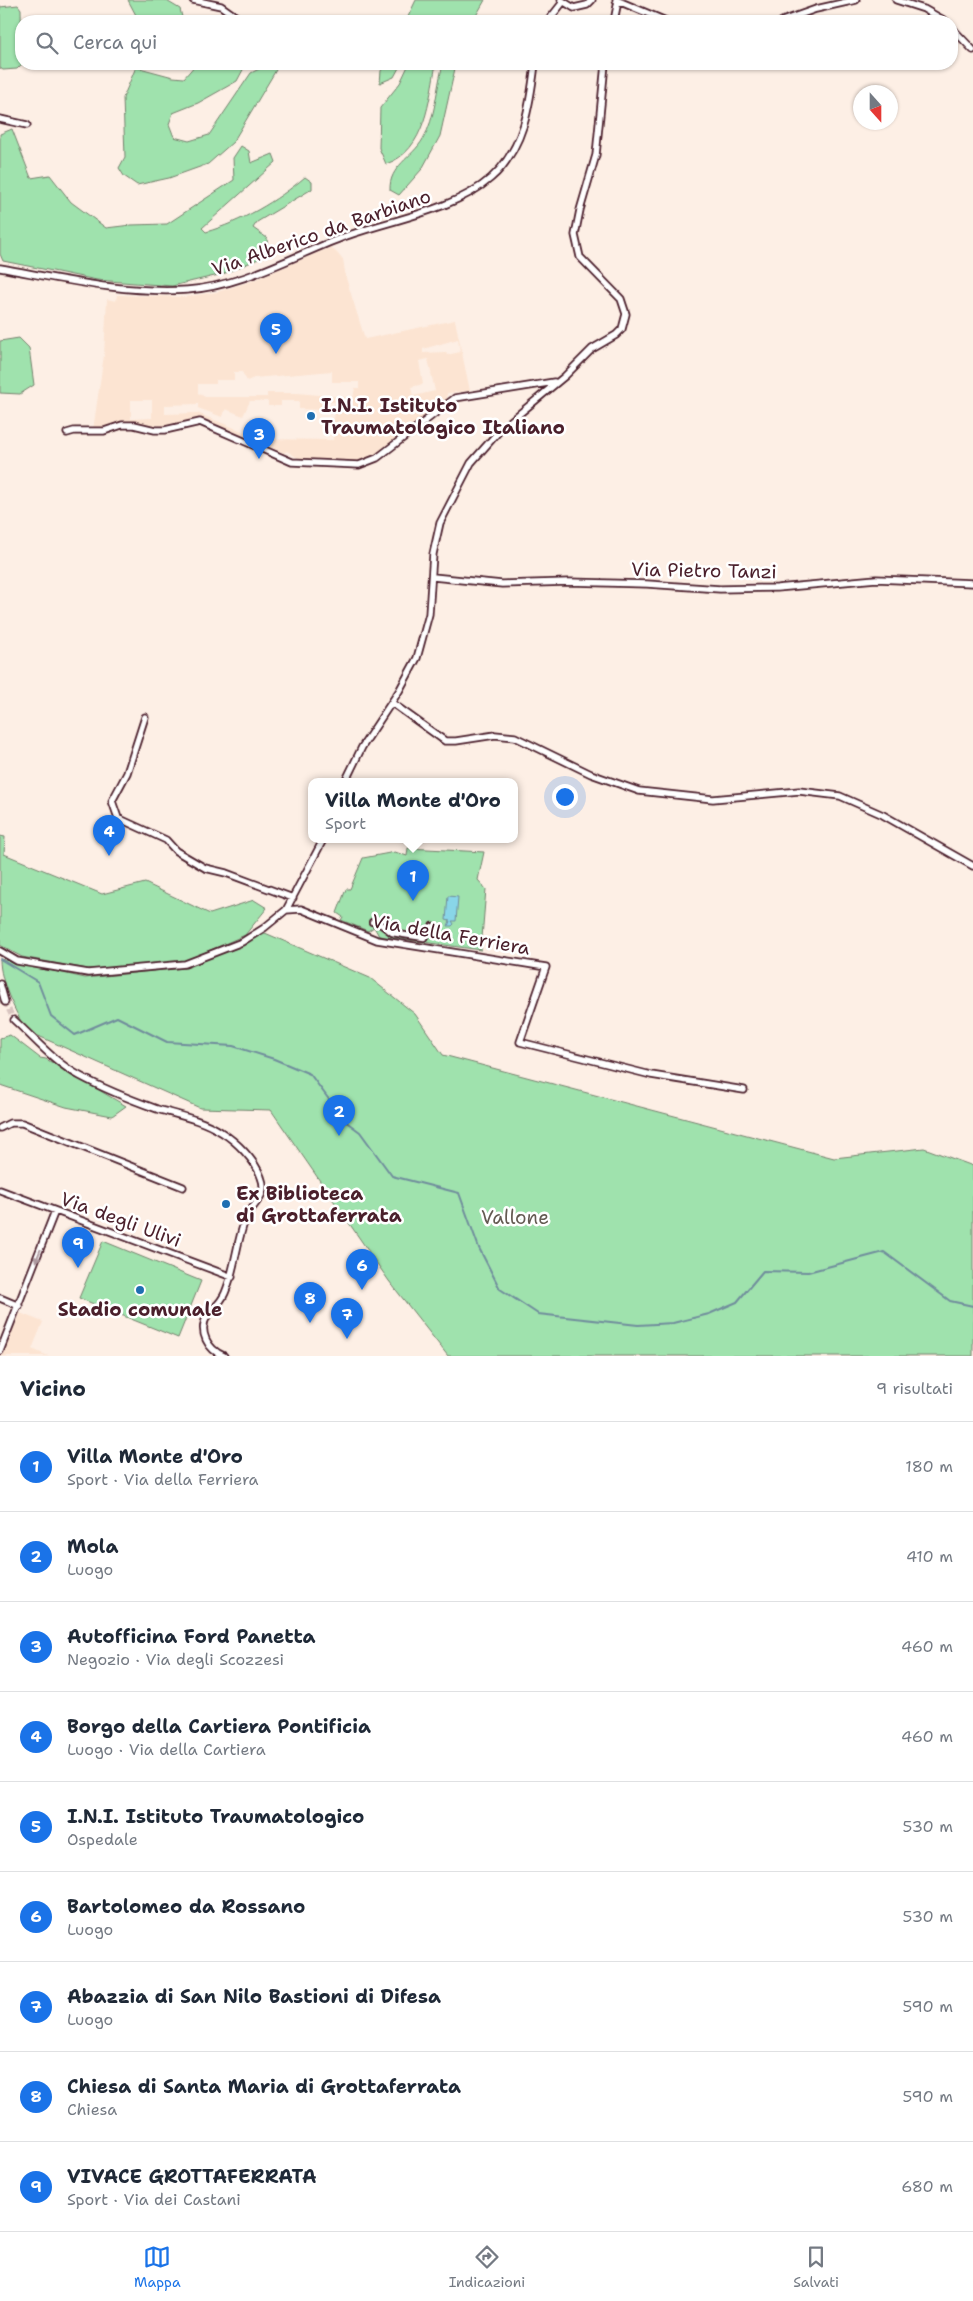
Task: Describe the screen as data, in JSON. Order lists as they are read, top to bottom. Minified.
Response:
{"streets":{"street":["Via Alberico da Barbiano","Via Pietro Tanzi","Via della Ferriera","Via degli Ulivi"]},"parks":["Vallone"],"places":["I.N.I. Istituto Traumatologico Italiano","Ex Biblioteca di Grottaferrata","Stadio comunale"],"north":"bottom","page":{"search":"Cerca qui","pins":["5","3","4","1","2","9","6","8","7"],"popup":["Villa Monte d'Oro","Sport"],"heading":["Vicino","9 risultati"],"list":[{"mark":"1","name":"Villa Monte d'Oro","note":"Sport · Via della Ferriera","value":"180 m"},{"mark":"2","name":"Mola","note":"Luogo","value":"410 m"},{"mark":"3","name":"Autofficina Ford Panetta","note":"Negozio · Via degli Scozzesi","value":"460 m"},{"mark":"4","name":"Borgo della Cartiera Pontificia","note":"Luogo · Via della Cartiera","value":"460 m"},{"mark":"5","name":"I.N.I. Istituto Traumatologico","note":"Ospedale","value":"530 m"},{"mark":"6","name":"Bartolomeo da Rossano","note":"Luogo","value":"530 m"},{"mark":"7","name":"Abazzia di San Nilo Bastioni di Difesa","note":"Luogo","value":"590 m"},{"mark":"8","name":"Chiesa di Santa Maria di Grottaferrata","note":"Chiesa","value":"590 m"},{"mark":"9","name":"VIVACE GROTTAFERRATA","note":"Sport · Via dei Castani","value":"680 m"}],"nav":["Mappa","Indicazioni","Salvati"]}}
